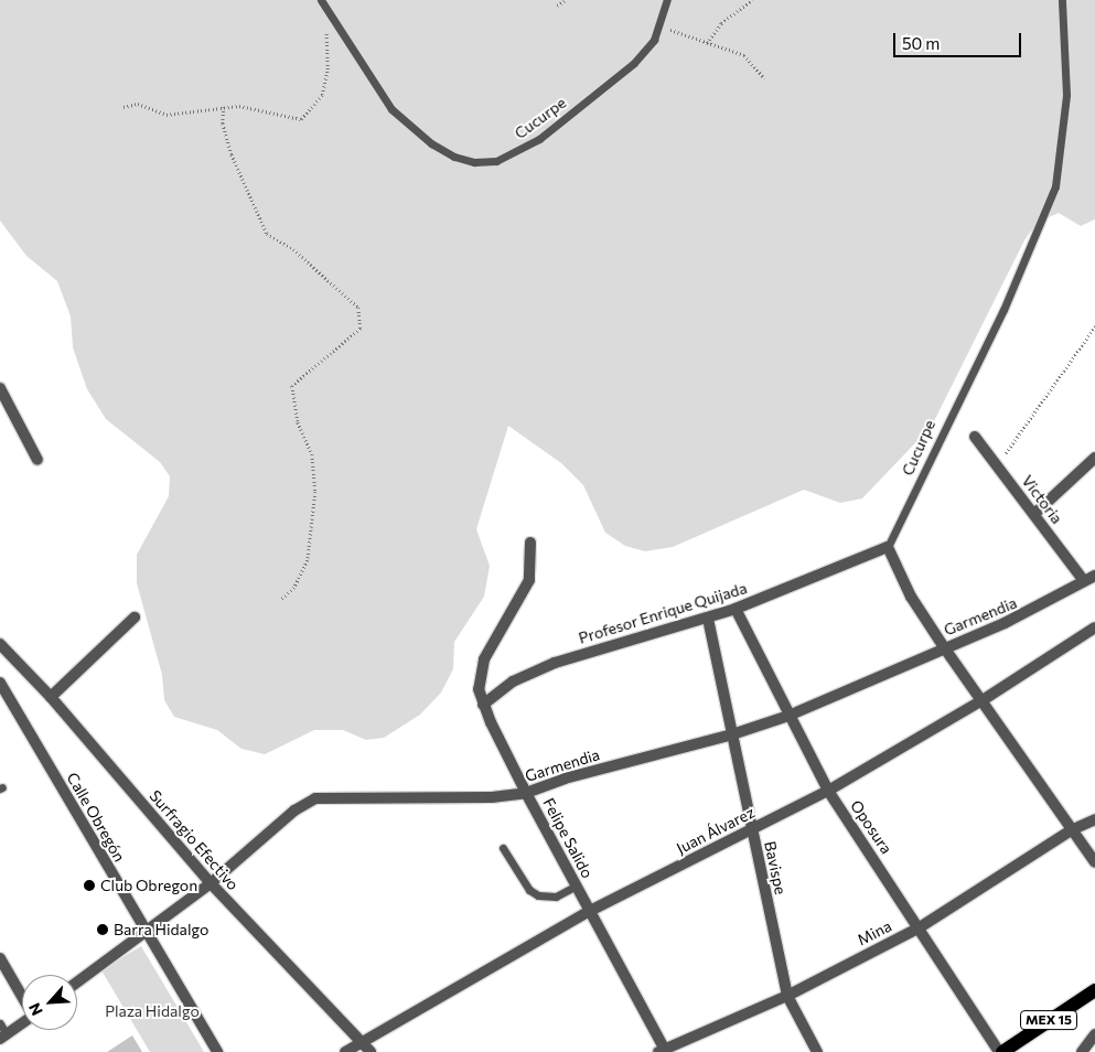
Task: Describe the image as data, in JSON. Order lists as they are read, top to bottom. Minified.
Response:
{"streets":{"main road":["MEX 15"],"street":["Victoria","Profesor Enrique Quijada","Garmendia","Calle Obregón","Oposura","Juan Álvarez","Felipe Salido","Surfragio Efectivo","Bavispe","Mina"],"lane":["Cucurpe"]},"crossings":[["Cucurpe","Profesor Enrique Quijada"],["Victoria","Garmendia"],["Profesor Enrique Quijada","Oposura"],["Profesor Enrique Quijada","Felipe Salido"],["Profesor Enrique Quijada","Bavispe"],["Garmendia","Calle Obregón"],["Garmendia","Oposura"],["Garmendia","Felipe Salido"],["Garmendia","Surfragio Efectivo"],["Garmendia","Bavispe"],["Oposura","Juan Álvarez"],["Oposura","Mina"],["Oposura","MEX 15"],["Juan Álvarez","Felipe Salido"],["Juan Álvarez","Surfragio Efectivo"],["Juan Álvarez","Bavispe"],["Felipe Salido","Mina"],["Bavispe","Mina"]],"parks":["Plaza Hidalgo"],"places":["Club Obregon","Barra Hidalgo"],"scale_bar":"50 m","north":"bottom left"}
